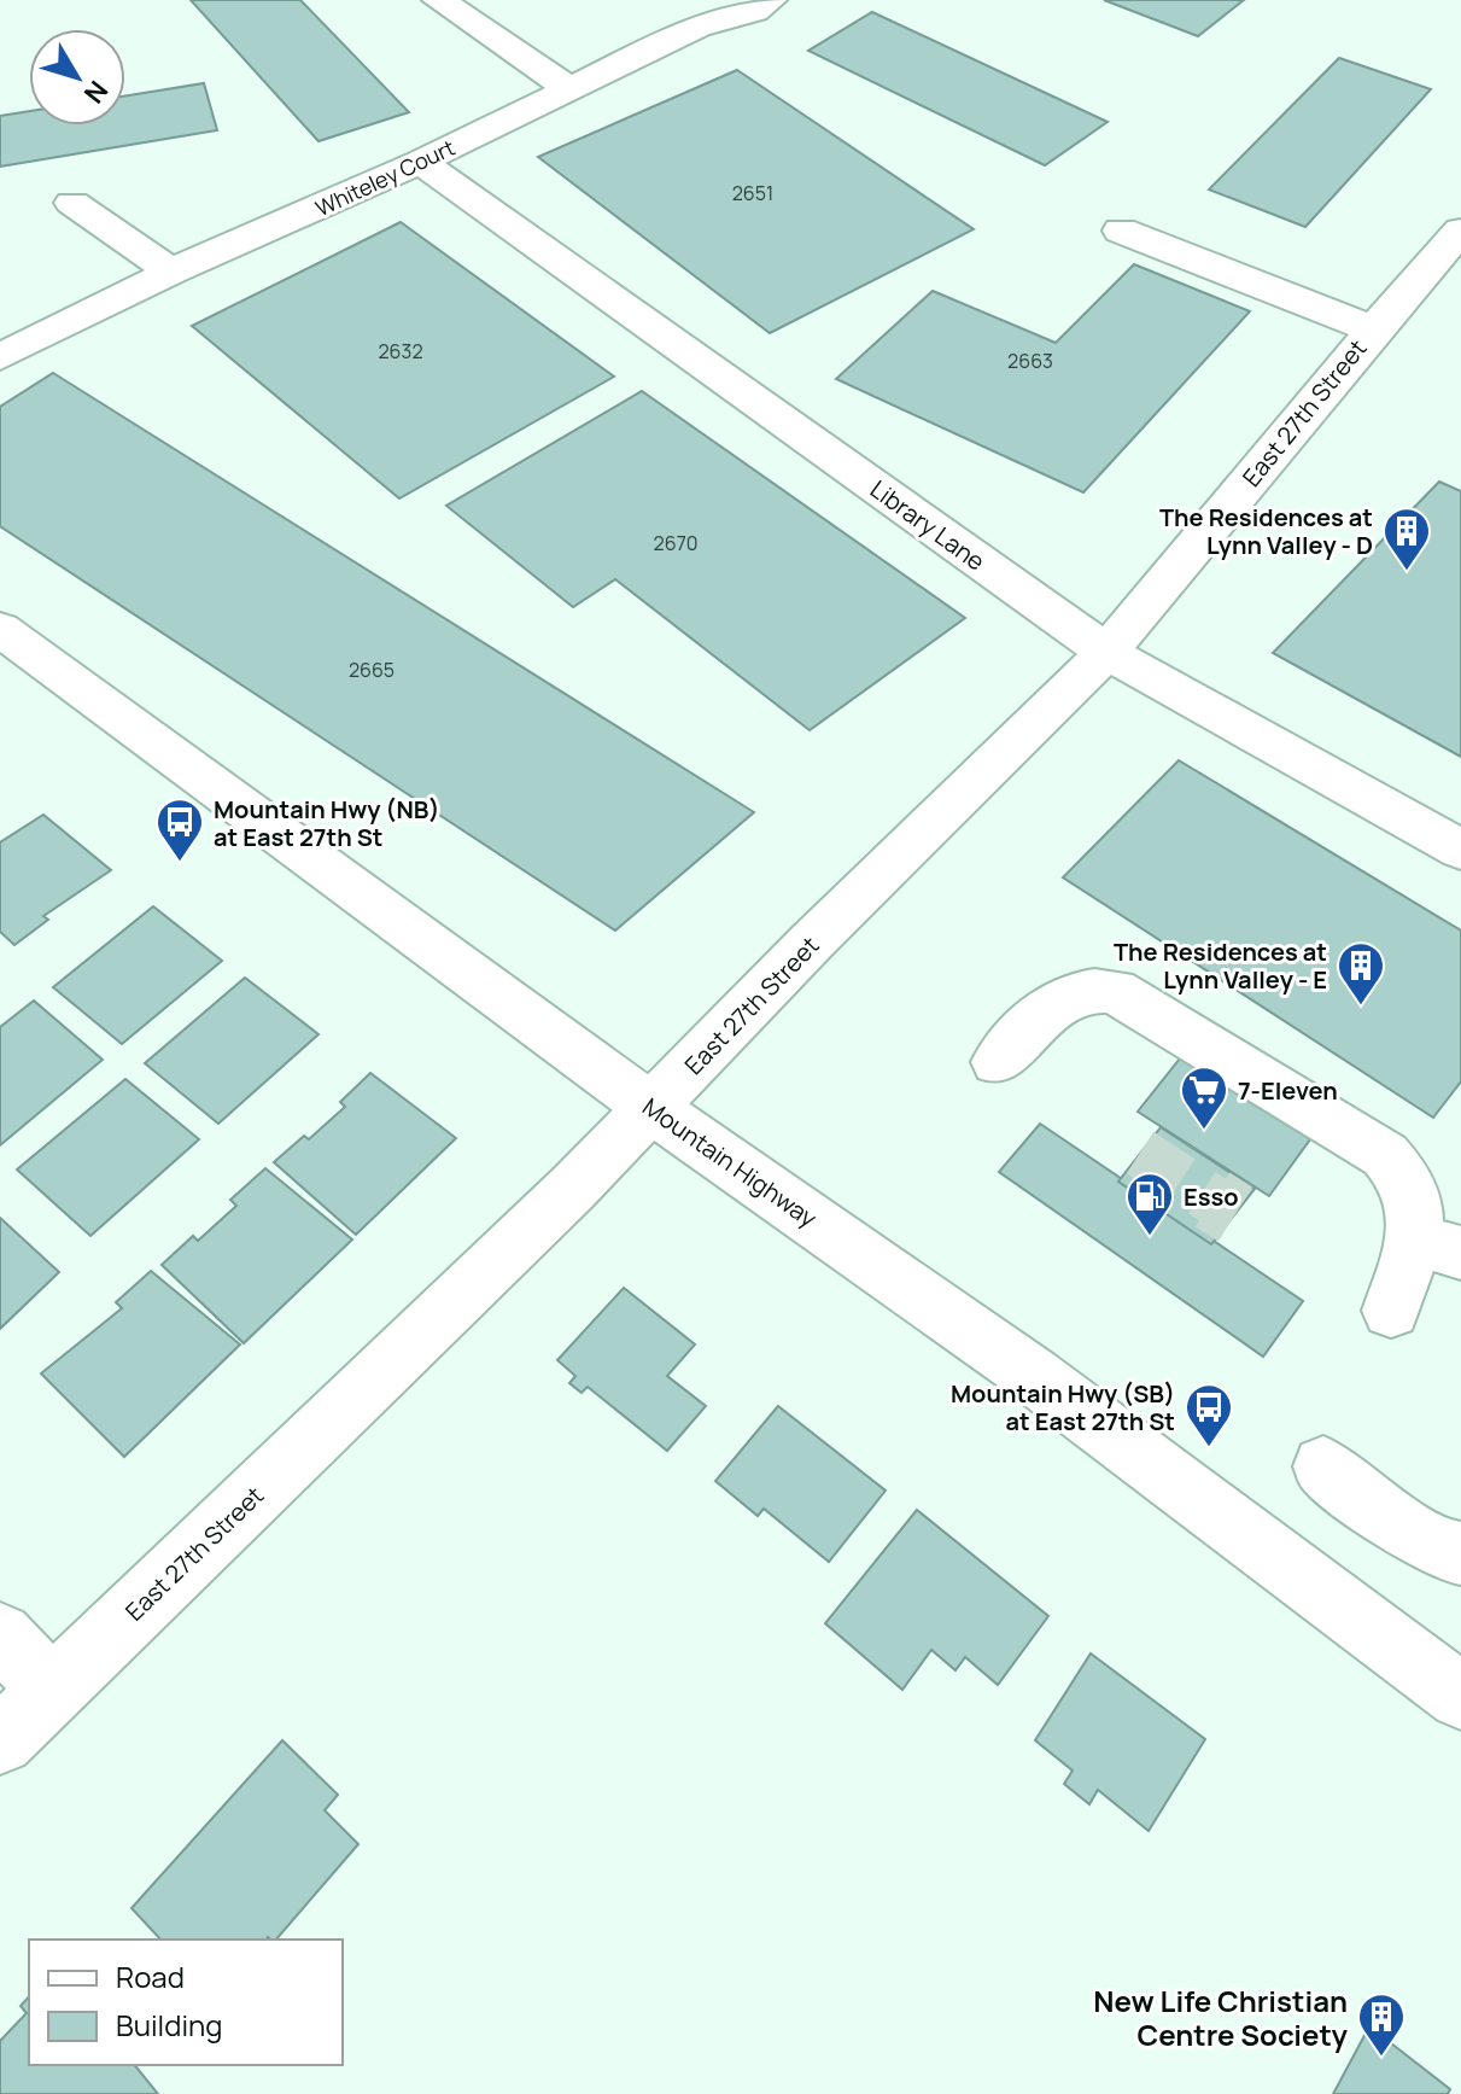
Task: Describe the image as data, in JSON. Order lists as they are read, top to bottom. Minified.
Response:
{"streets":{"street":["Whiteley Court","East 27th Street","Library Lane","Mountain Highway"]},"crossings":[["Whiteley Court","Library Lane"],["East 27th Street","Library Lane"],["East 27th Street","Mountain Highway"]],"places":{"building":["The Residences at Lynn Valley - D","The Residences at Lynn Valley - E","New Life Christian Centre Society"],"bus stop":["Mountain Hwy (NB) at East 27th St","Mountain Hwy (SB) at East 27th St"],"supermarket":["7-Eleven"],"fuel station":["Esso"]},"house_numbers":["2651","2632","2663","2670","2665"],"legend":["Road","Building"],"north":"bottom right"}
